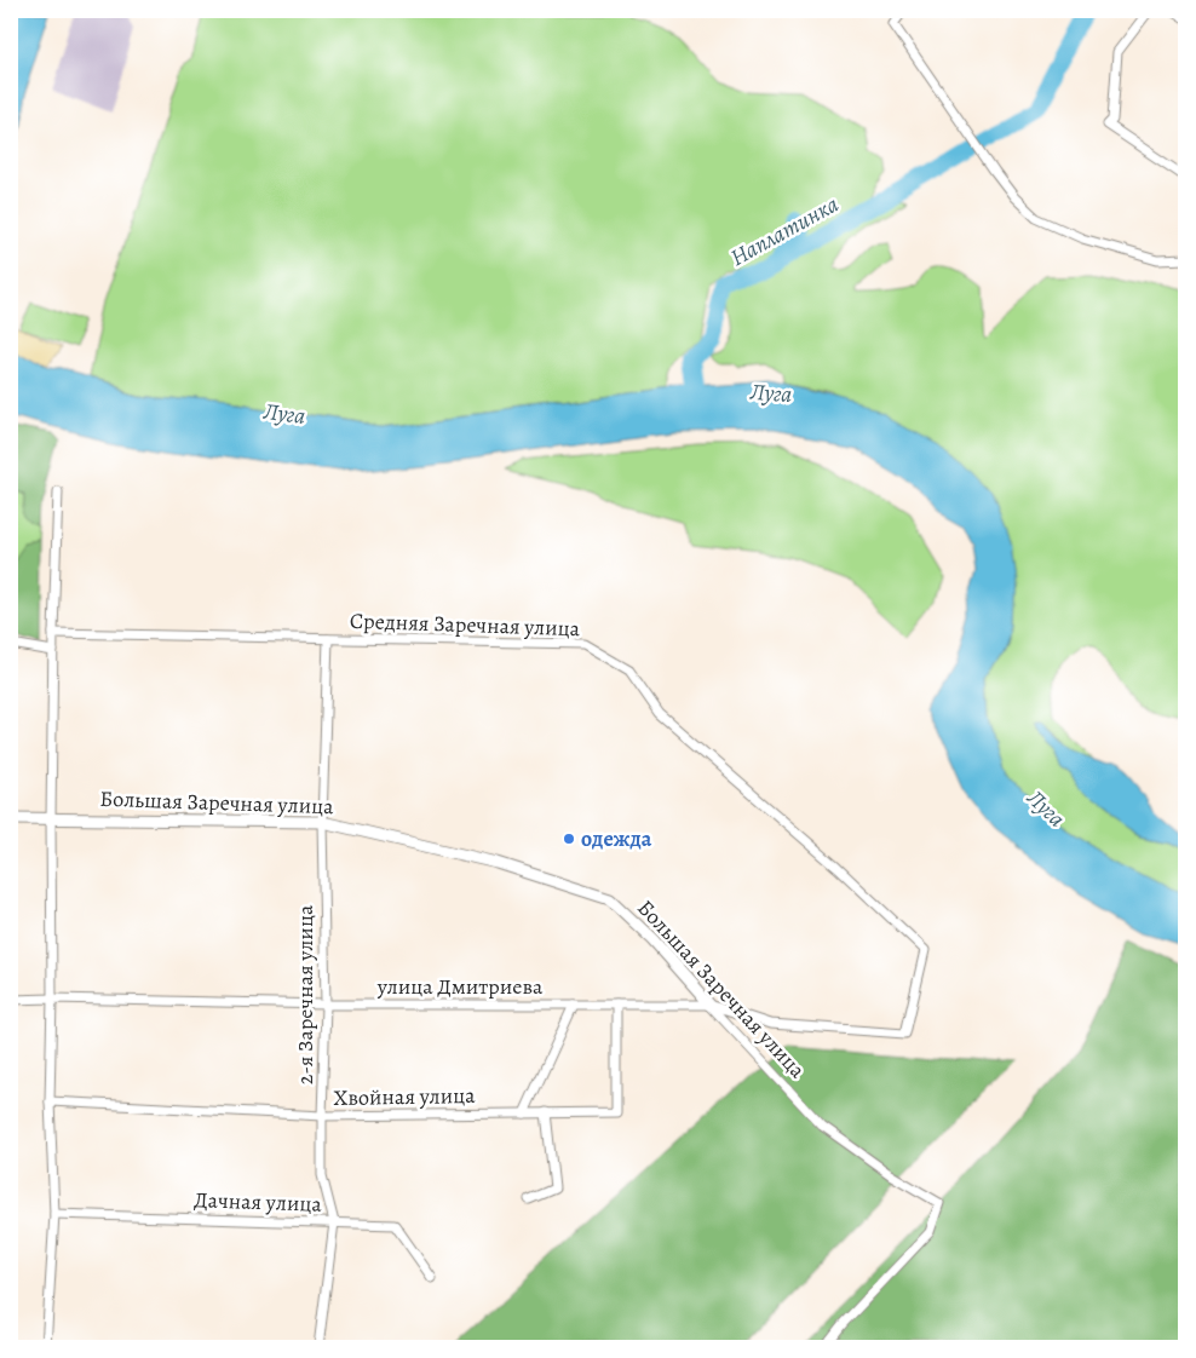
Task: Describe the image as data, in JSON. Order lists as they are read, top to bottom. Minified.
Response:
{"streets":{"street":["Средняя Заречная улица","Большая Заречная улица","улица Дмитриева","2-я Заречная улица","Хвойная улица","Дачная улица"]},"crossings":[["Средняя Заречная улица","улица Дмитриева"],["Средняя Заречная улица","2-я Заречная улица"],["Большая Заречная улица","улица Дмитриева"],["Большая Заречная улица","2-я Заречная улица"],["улица Дмитриева","2-я Заречная улица"],["улица Дмитриева","Хвойная улица"],["2-я Заречная улица","Хвойная улица"],["2-я Заречная улица","Дачная улица"]],"water":["Наплатинка","Луга"],"places":["одежда"]}
